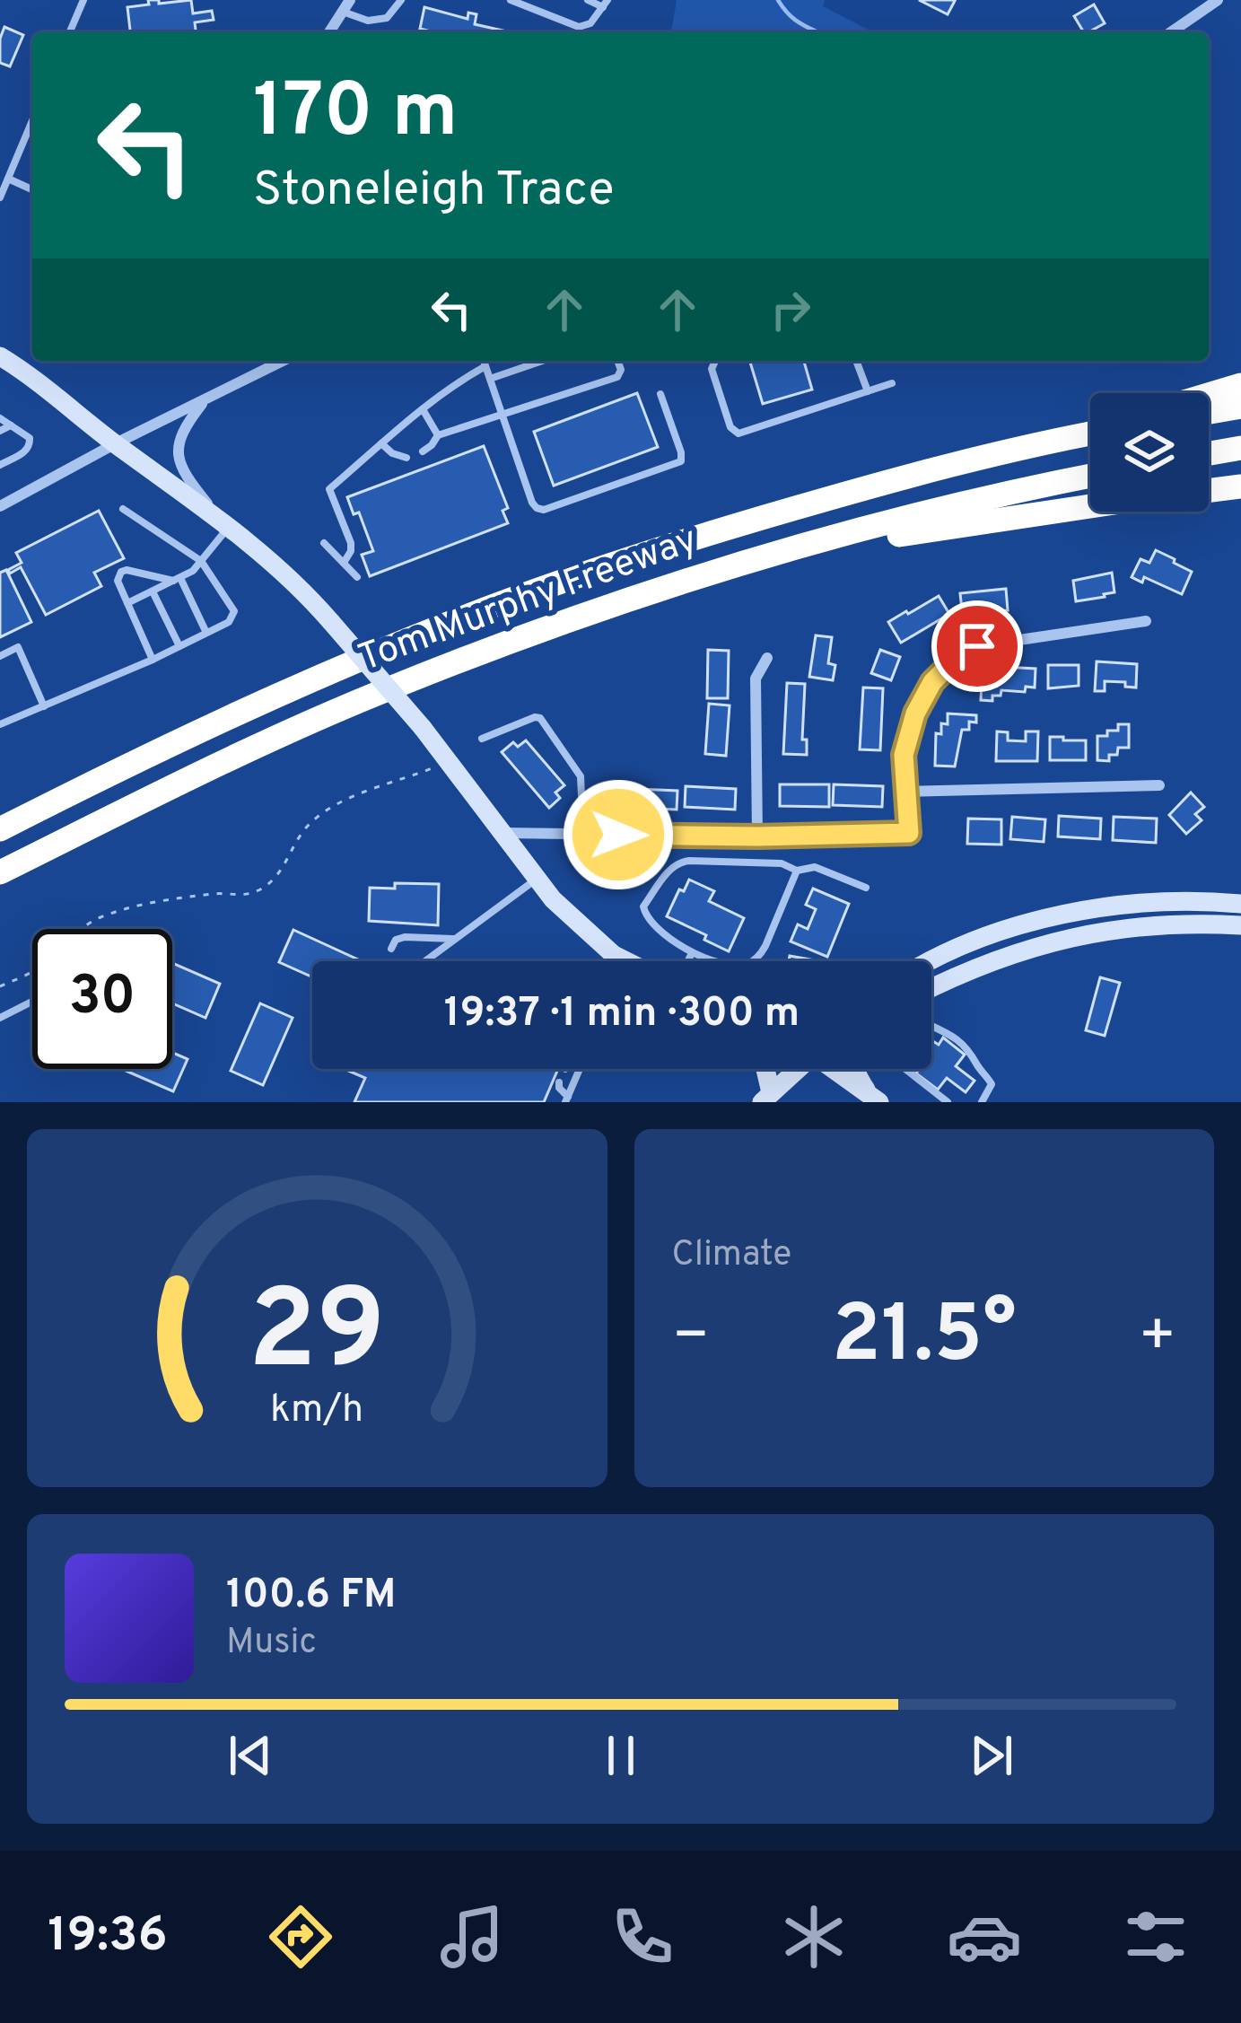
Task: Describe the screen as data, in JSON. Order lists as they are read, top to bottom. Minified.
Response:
{"streets":{"highway":["Tom Murphy Freeway"]},"page":{"turn":["170 m","Stoneleigh Trace"],"limit":"30","trip":"19:37 · 1 min · 300 m","tile":"Climate","heat":["−","21.5°","+"],"song":["100.6 FM","Music"],"tabs":"19:36","gauge":["29","km/h"]}}
